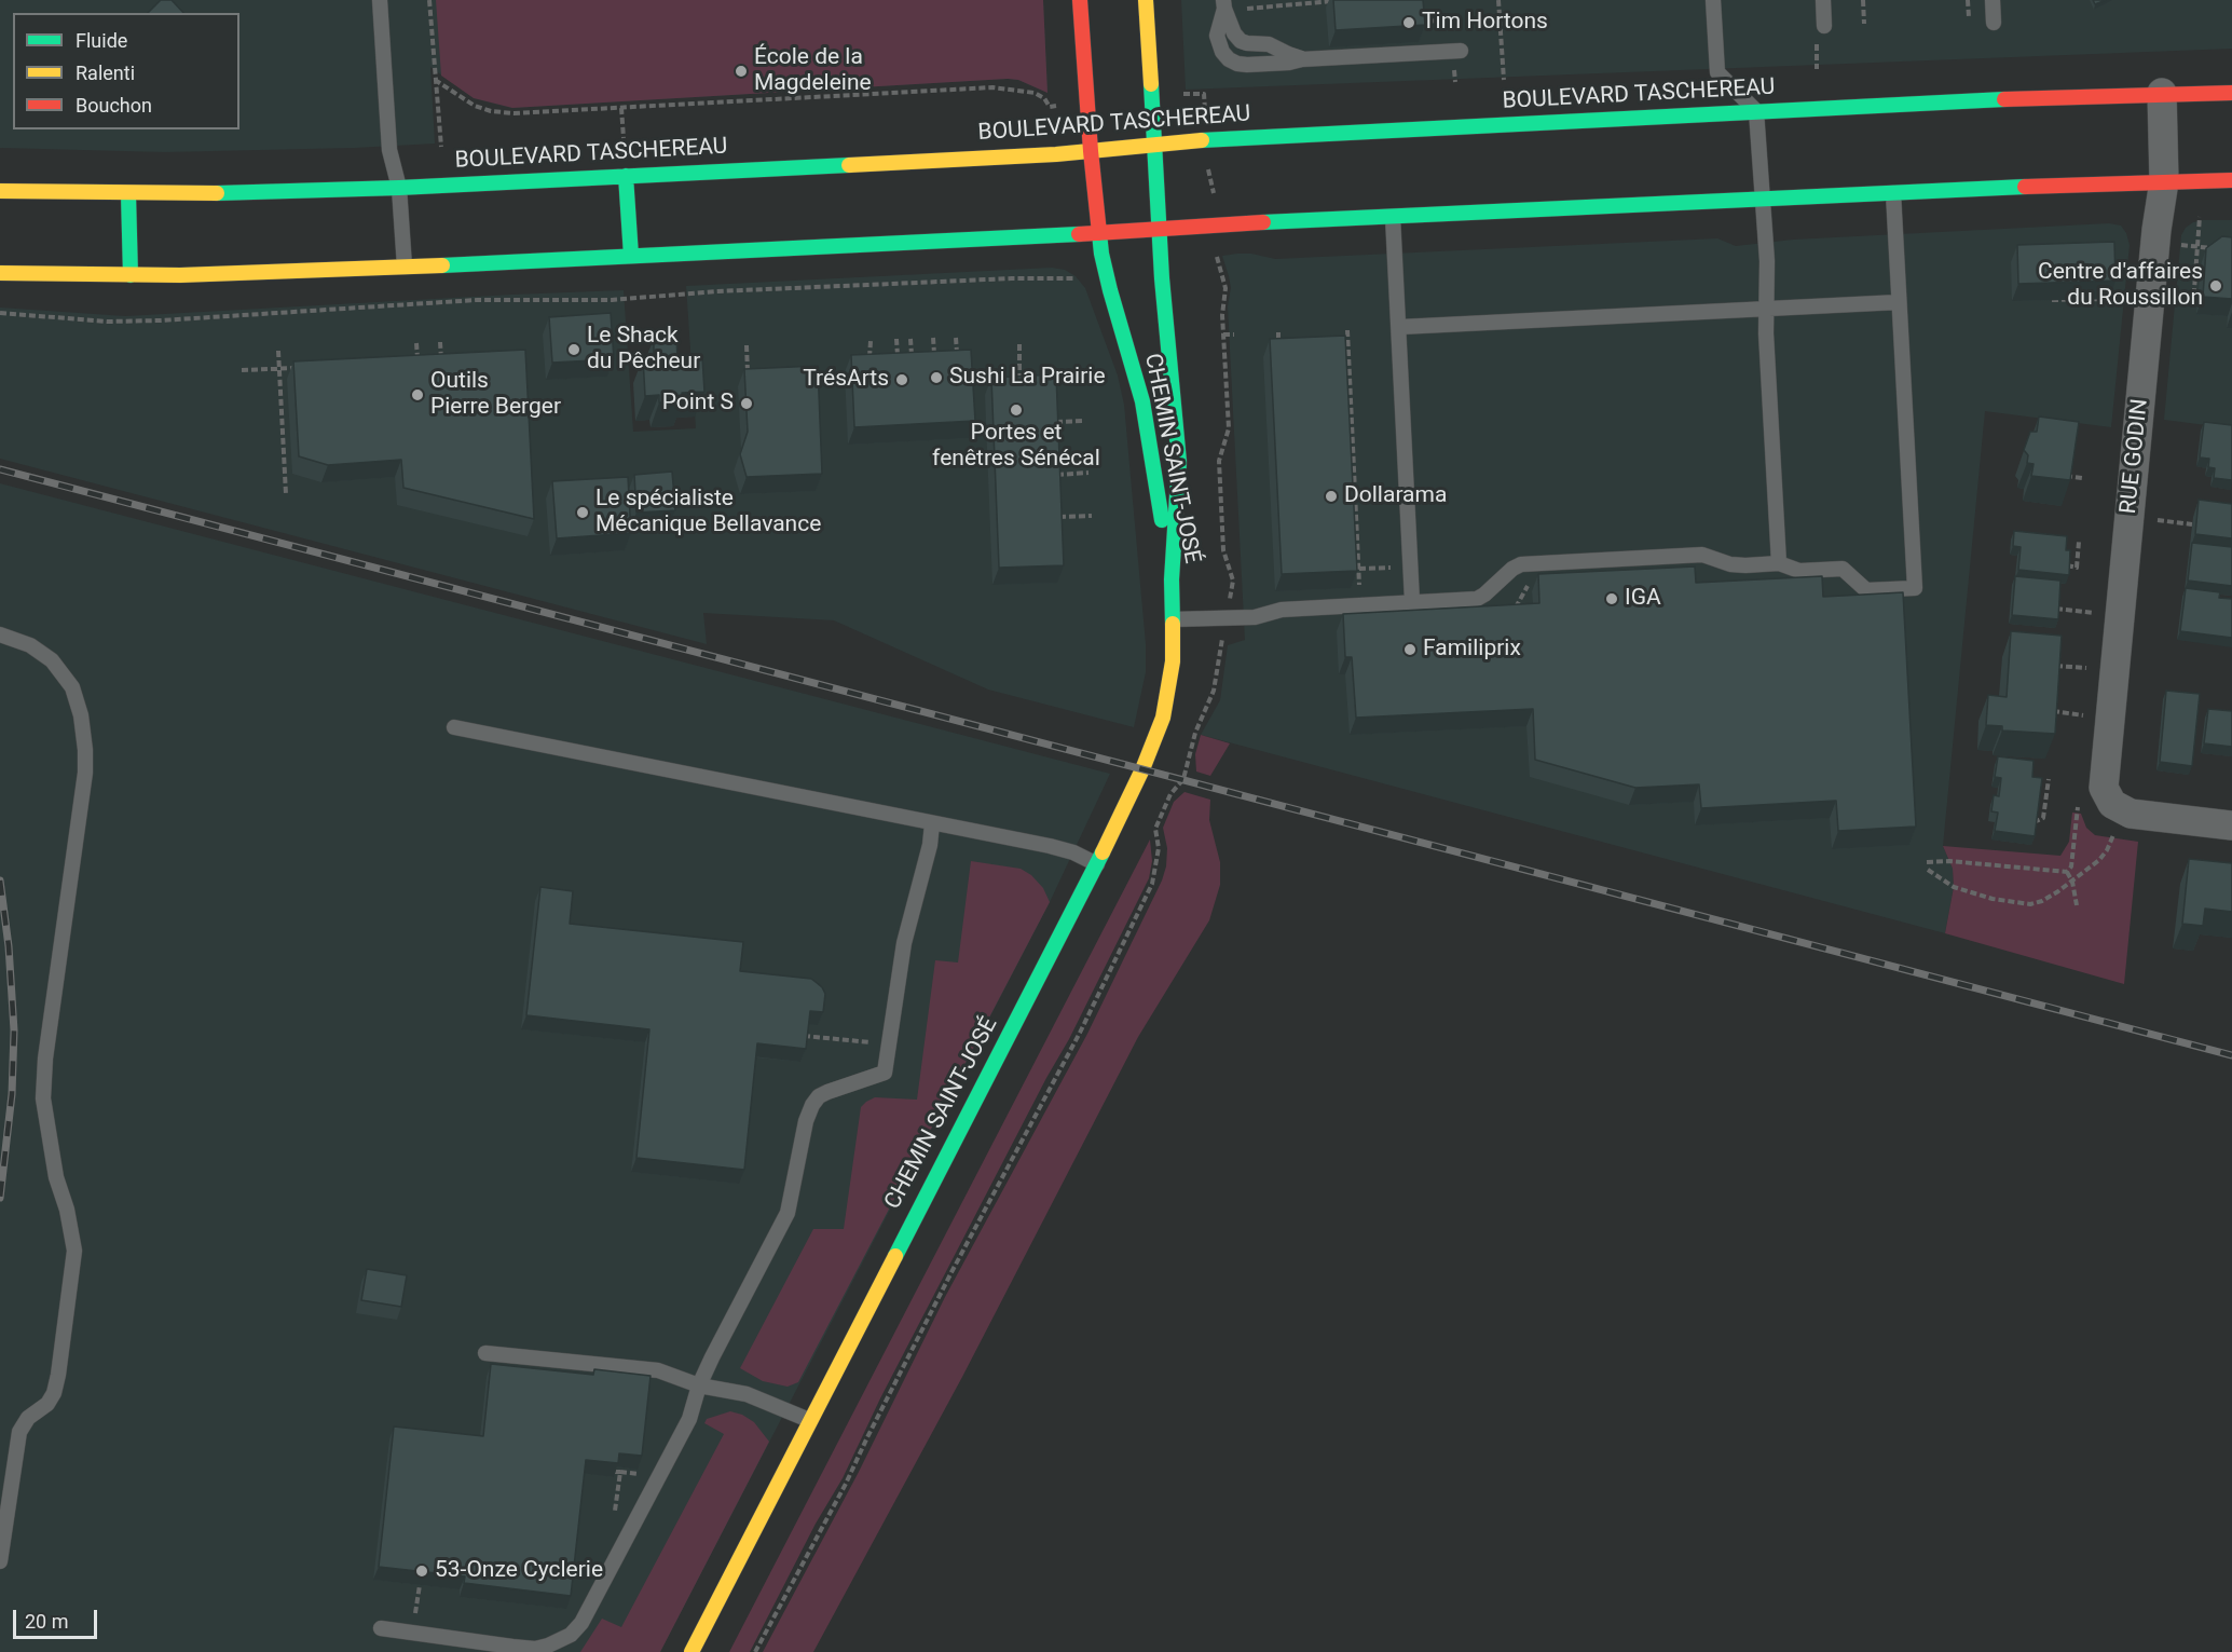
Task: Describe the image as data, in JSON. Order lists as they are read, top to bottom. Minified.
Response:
{"streets":{"main road":["BOULEVARD TASCHEREAU","CHEMIN SAINT-JOSÉ"],"street":["RUE GODIN"]},"crossings":[["BOULEVARD TASCHEREAU","RUE GODIN"],["BOULEVARD TASCHEREAU","CHEMIN SAINT-JOSÉ"]],"places":["Tim Hortons","École de la Magdeleine","Centre d'affaires du Roussillon","Le Shack du Pêcheur","Sushi La Prairie","TrésArts","Outils Pierre Berger","Point S","Portes et fenêtres Sénécal","Dollarama","Le spécialiste Mécanique Bellavance","IGA","Familiprix","53-Onze Cyclerie"],"legend":["Fluide","Ralenti","Bouchon"],"scale_bar":"20 m"}
